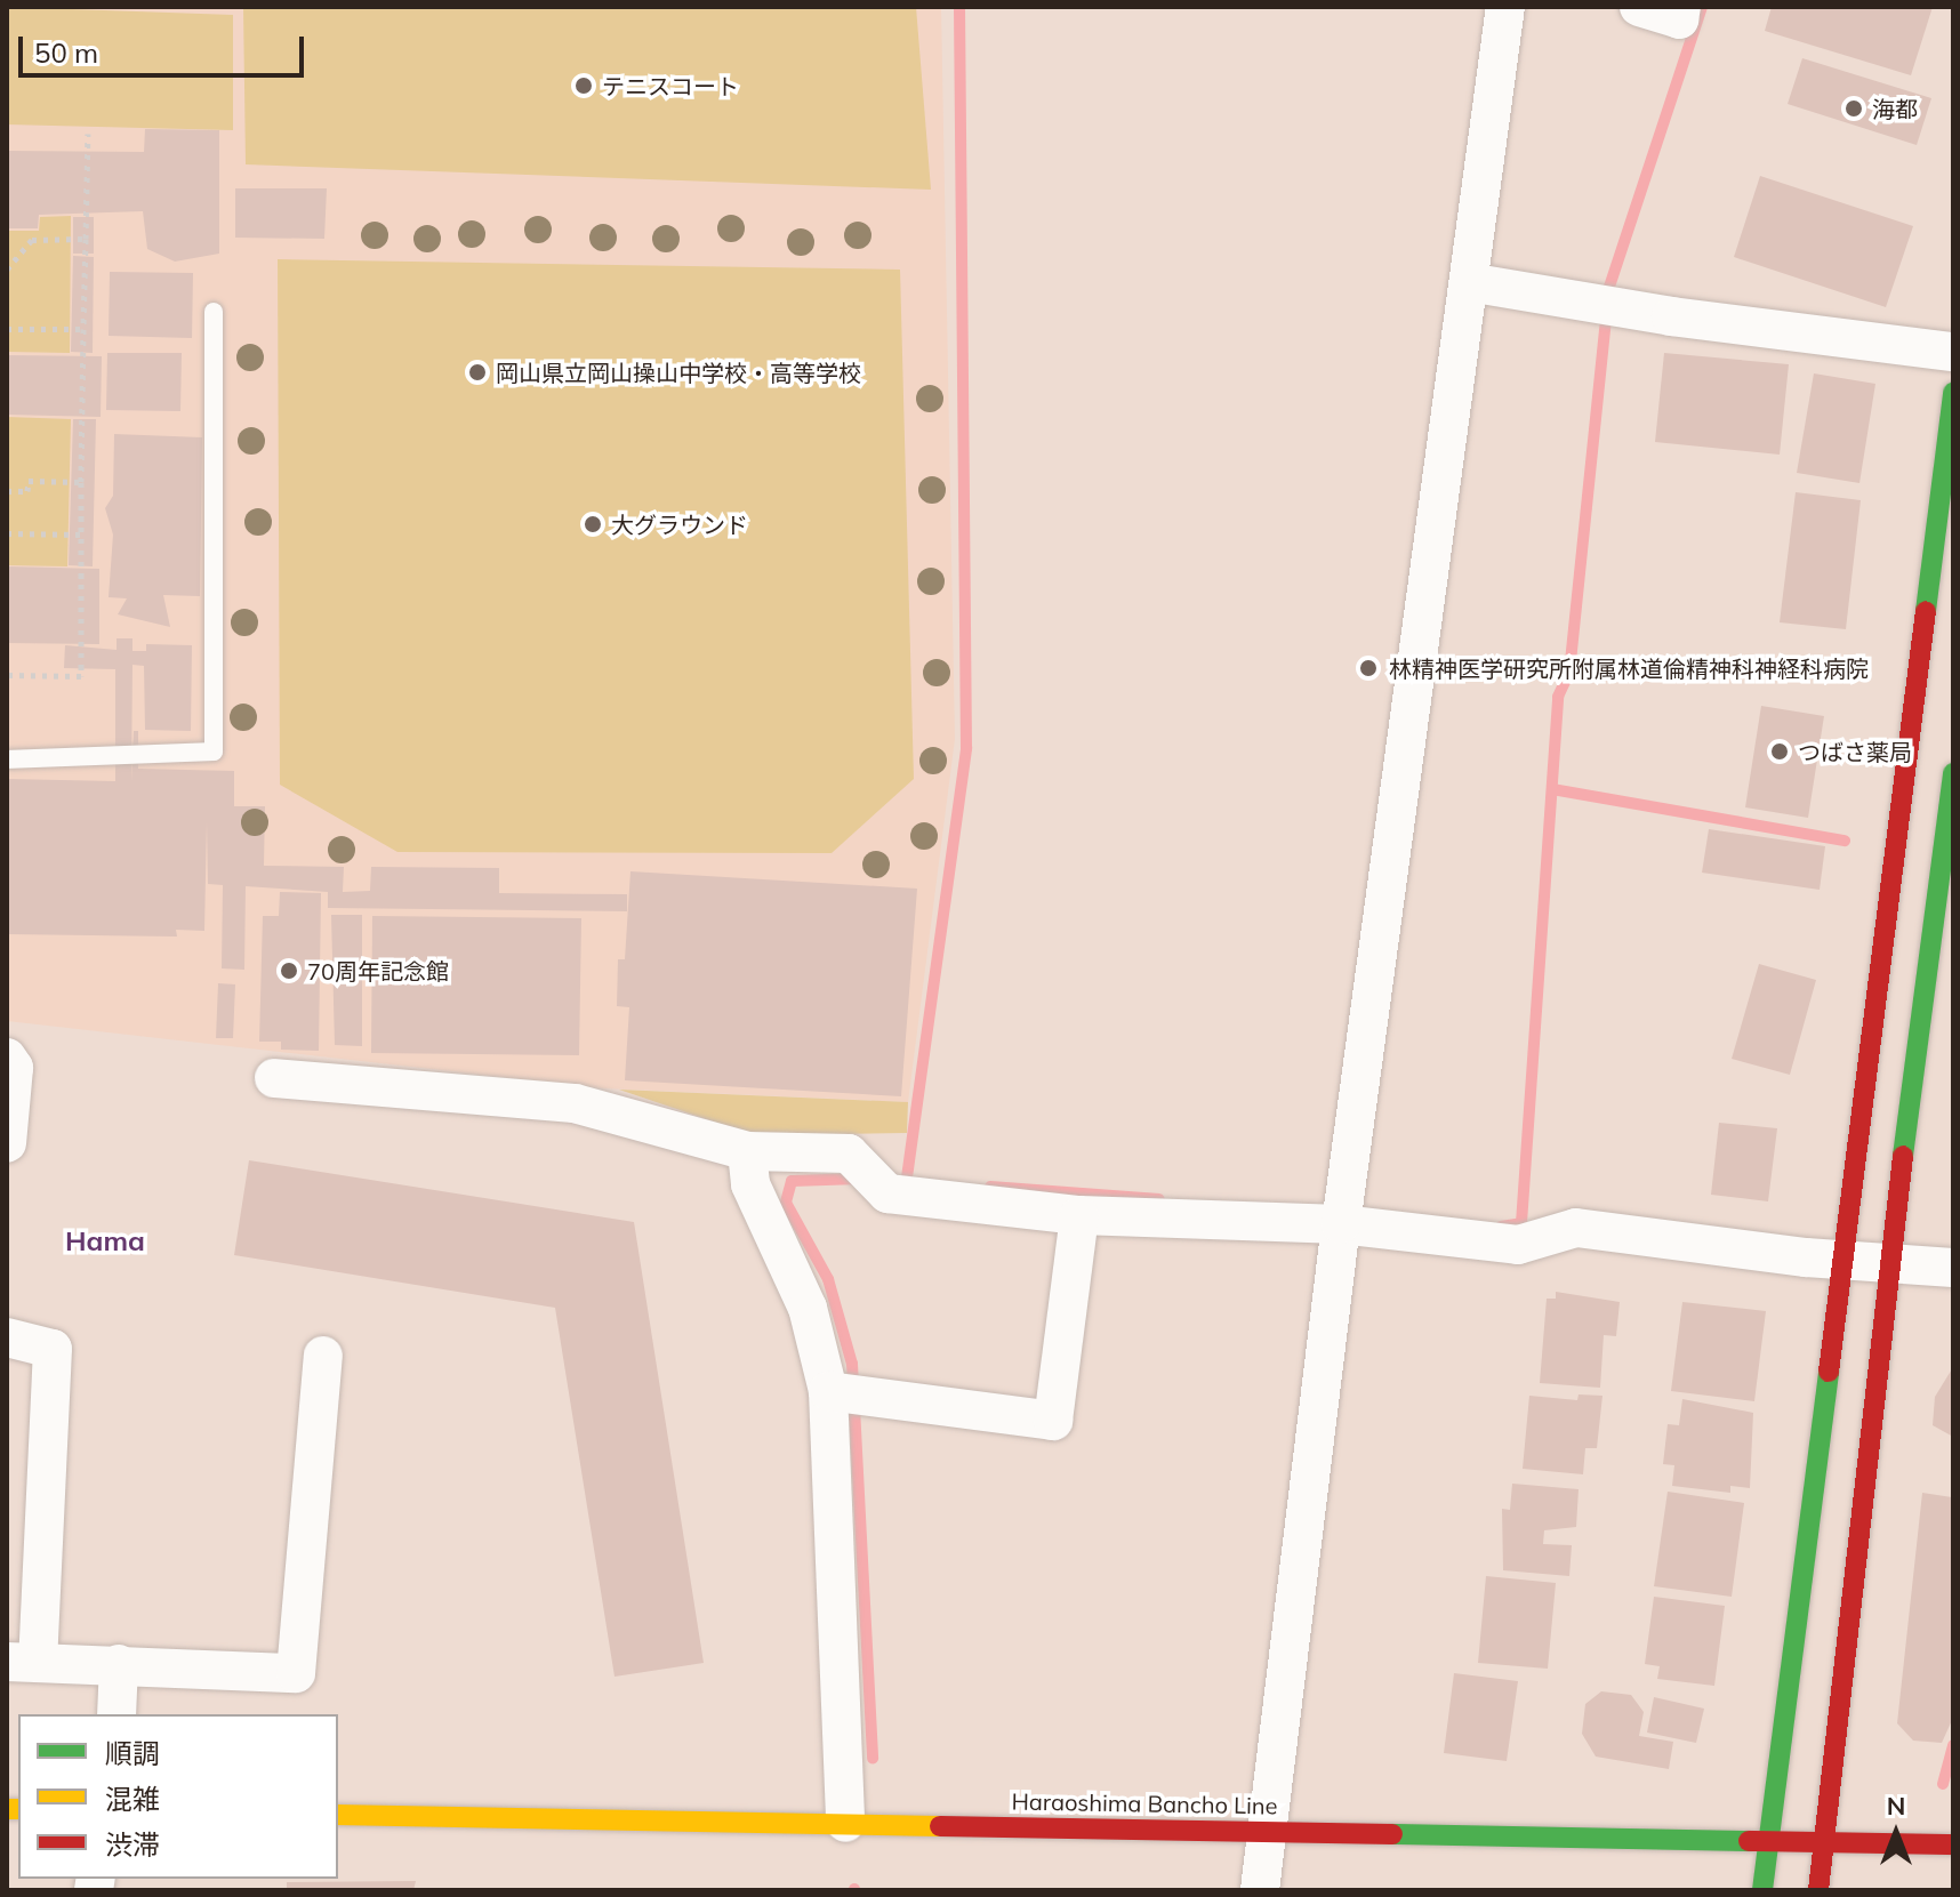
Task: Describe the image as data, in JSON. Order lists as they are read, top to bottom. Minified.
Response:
{"streets":{"street":["Haraoshima Bancho Line"]},"districts":["Hama"],"places":["テニスコート","海都","岡山県立岡山操山中学校・高等学校","大グラウンド","林精神医学研究所附属林道倫精神科神経科病院","つばさ薬局","70周年記念館"],"legend":["順調","混雑","渋滞"],"scale_bar":"50 m","north":"top"}
